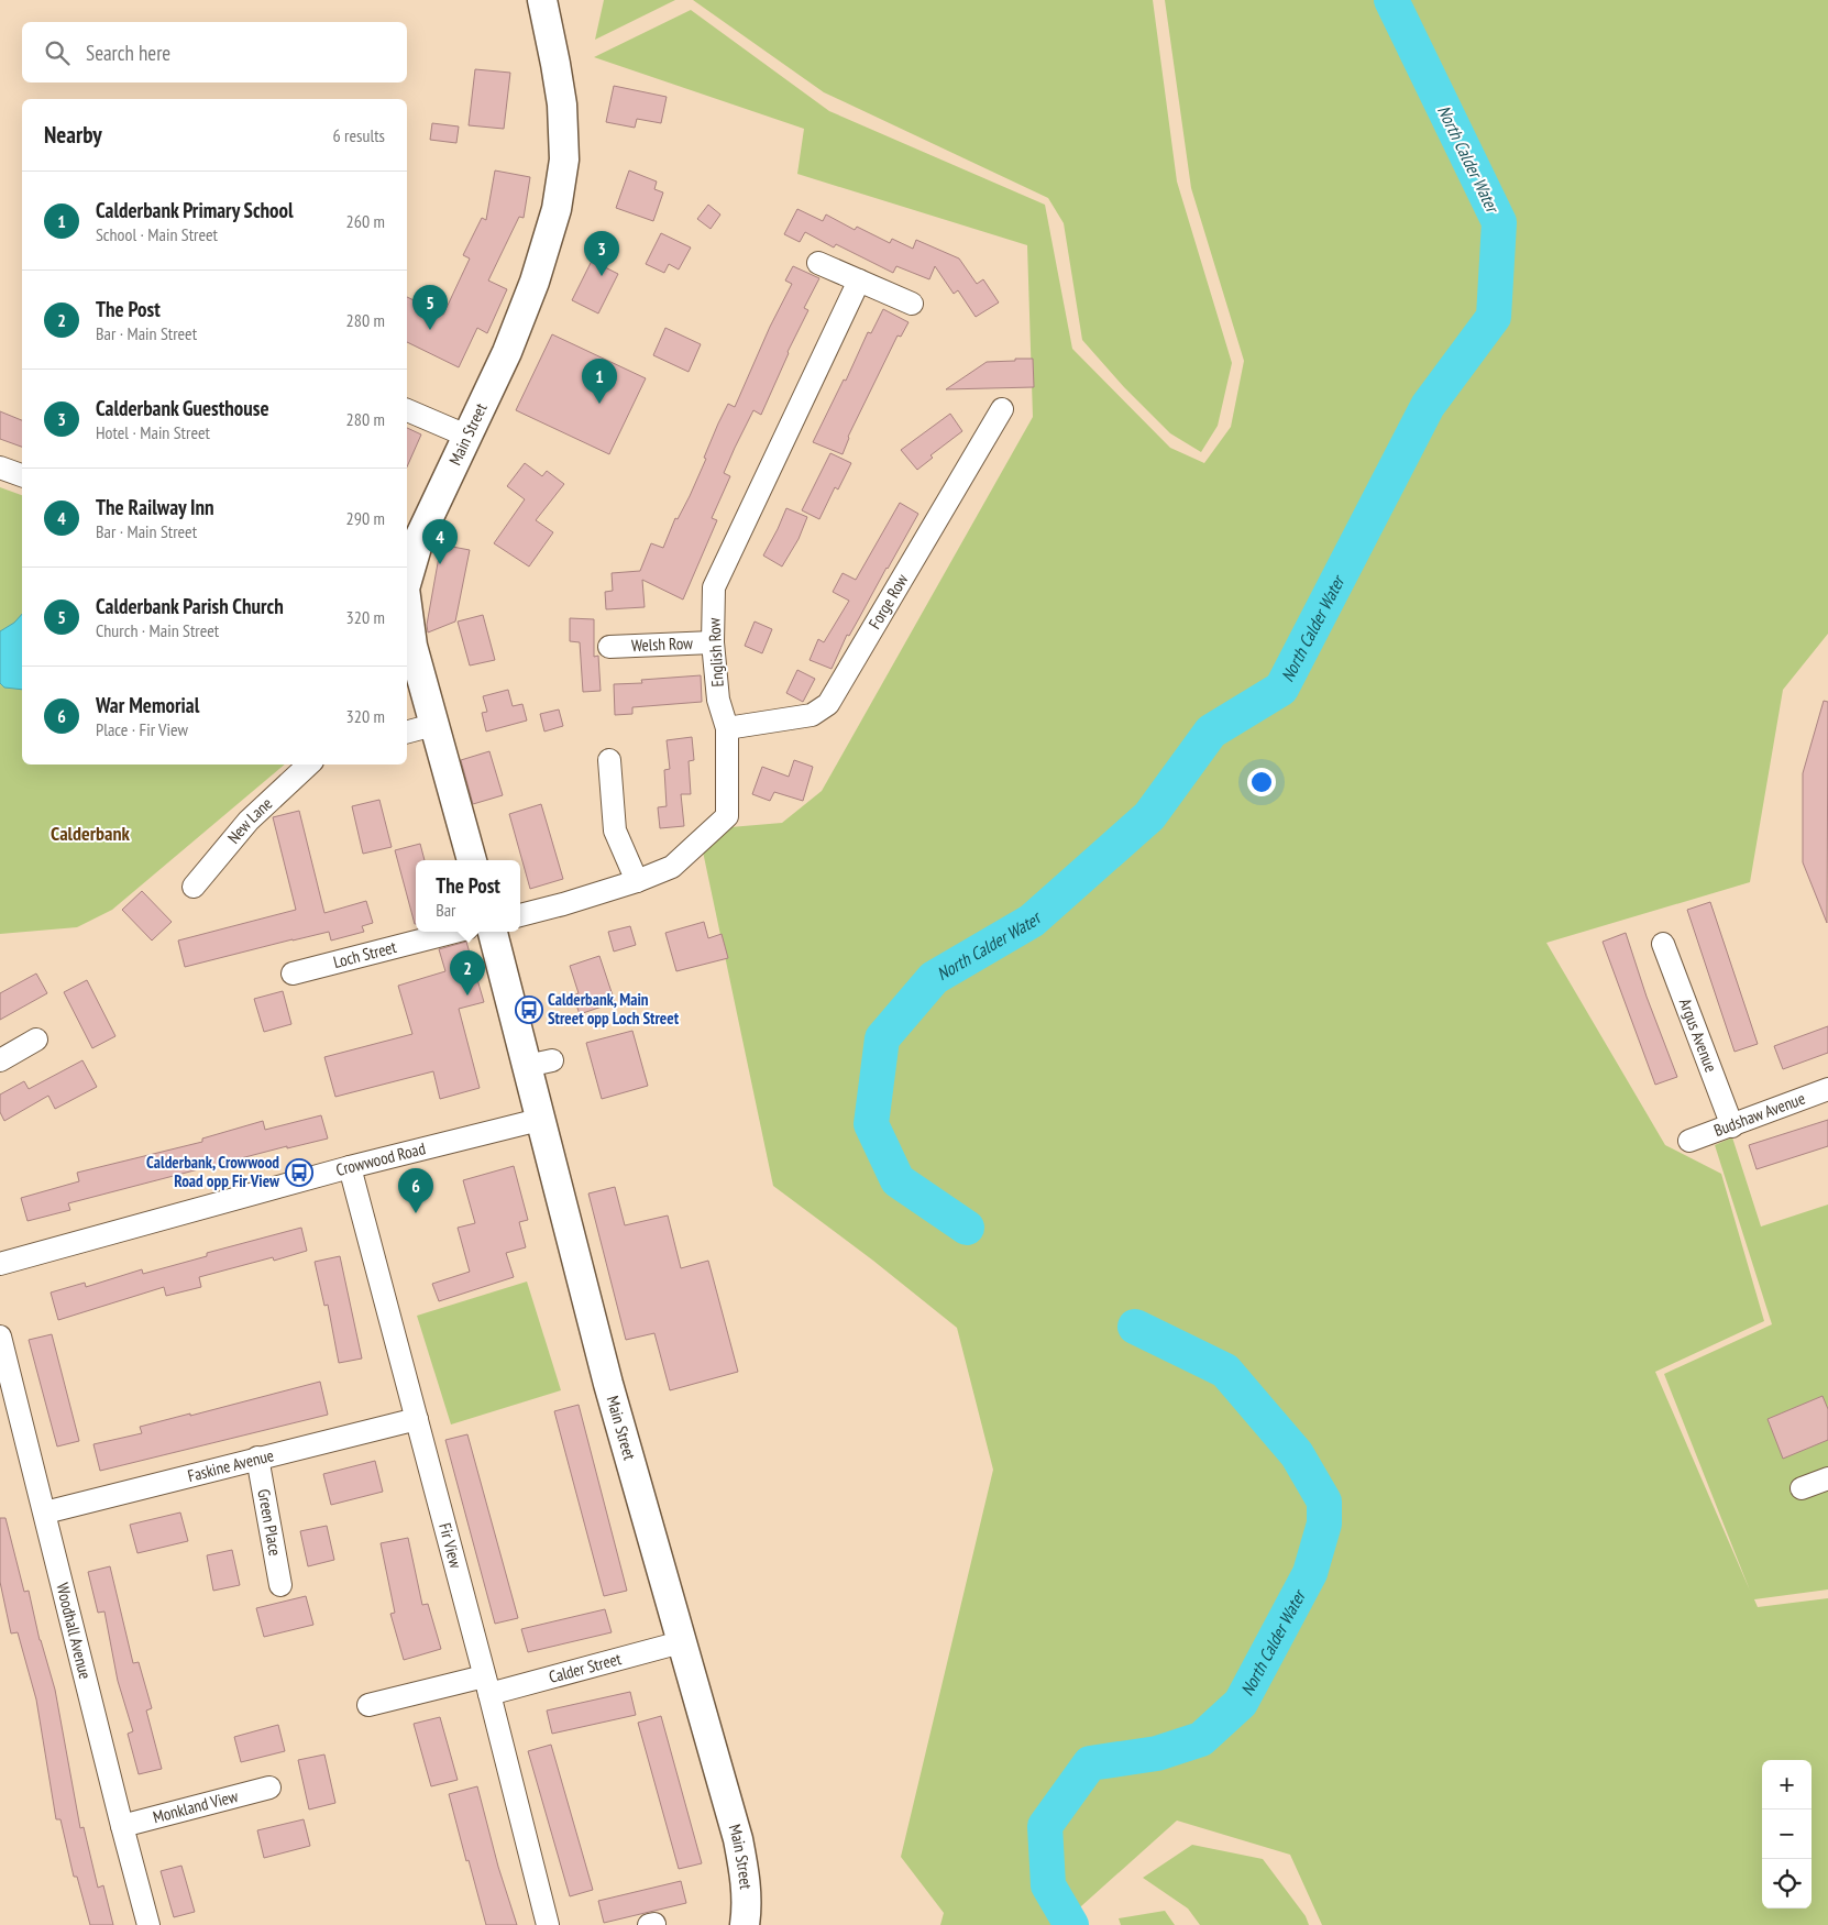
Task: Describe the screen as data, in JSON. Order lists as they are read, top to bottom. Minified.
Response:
{"streets":{"main road":["Main Street"],"street":["Forge Row","Welsh Row","English Row","New Lane","Loch Street","Argus Avenue","Budshaw Avenue","Crowwood Road","Faskine Avenue","Green Place","Fir View","Woodhall Avenue","Calder Street","Monkland View"]},"crossings":[["Main Street","Crowwood Road"],["Main Street","Calder Street"],["Forge Row","English Row"],["Welsh Row","English Row"],["Argus Avenue","Budshaw Avenue"],["Crowwood Road","Fir View"],["Faskine Avenue","Green Place"],["Faskine Avenue","Fir View"],["Faskine Avenue","Woodhall Avenue"],["Fir View","Calder Street"],["Woodhall Avenue","Monkland View"]],"districts":["Calderbank"],"water":["North Calder Water"],"places":{"bus stop":["Calderbank, Main Street opp Loch Street","Calderbank, Crowwood Road opp Fir View"]},"page":{"search":"Search here","heading":["Nearby","6 results"],"list":[{"mark":"1","name":"Calderbank Primary School","note":"School · Main Street","value":"260 m"},{"mark":"2","name":"The Post","note":"Bar · Main Street","value":"280 m"},{"mark":"3","name":"Calderbank Guesthouse","note":"Hotel · Main Street","value":"280 m"},{"mark":"4","name":"The Railway Inn","note":"Bar · Main Street","value":"290 m"},{"mark":"5","name":"Calderbank Parish Church","note":"Church · Main Street","value":"320 m"},{"mark":"6","name":"War Memorial","note":"Place · Fir View","value":"320 m"}],"pins":["3","5","1","4","2","6"],"popup":["The Post","Bar"],"map_buttons":["+","−"]}}
